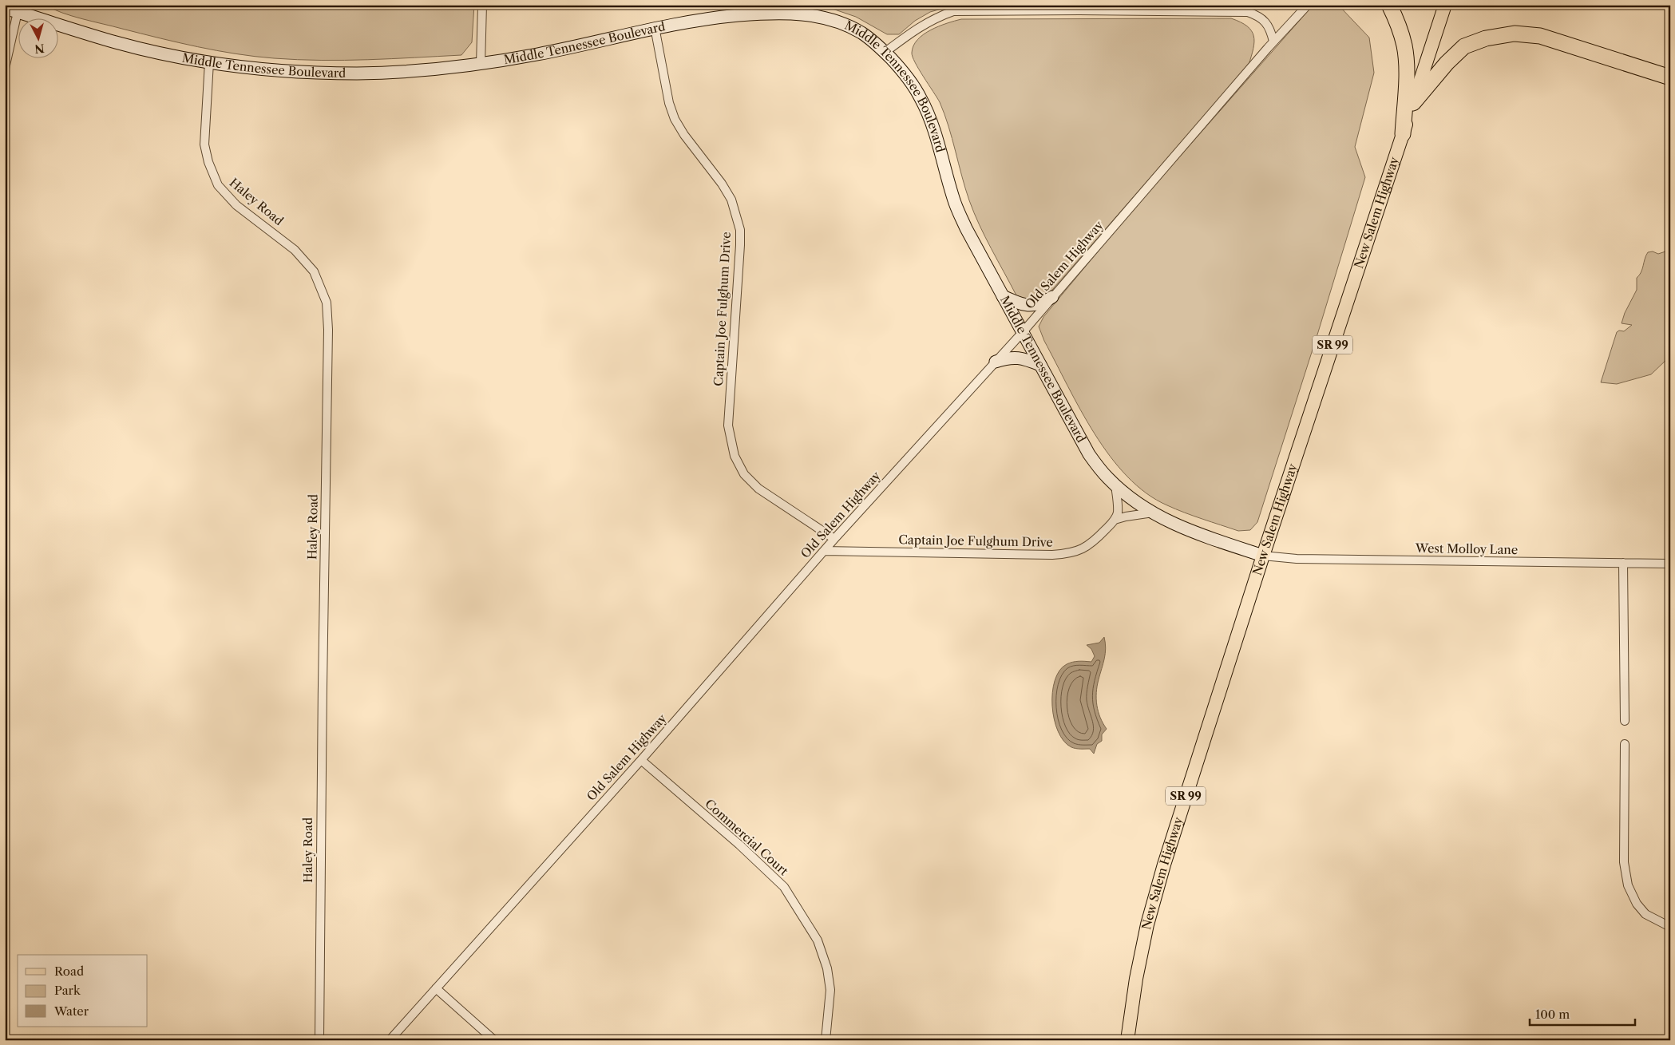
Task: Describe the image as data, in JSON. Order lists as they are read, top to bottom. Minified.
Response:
{"streets":{"main road":["Middle Tennessee Boulevard","New Salem Highway","SR 99"],"street":["Haley Road","Old Salem Highway","Captain Joe Fulghum Drive","West Molloy Lane","Commercial Court"]},"crossings":[["Middle Tennessee Boulevard","Haley Road"],["Middle Tennessee Boulevard","New Salem Highway"],["Middle Tennessee Boulevard","Old Salem Highway"],["Middle Tennessee Boulevard","Captain Joe Fulghum Drive"],["Middle Tennessee Boulevard","West Molloy Lane"],["New Salem Highway","West Molloy Lane"],["Old Salem Highway","Captain Joe Fulghum Drive"],["Old Salem Highway","Commercial Court"]],"legend":["Road","Park","Water"],"scale_bar":"100 m","north":"bottom"}
